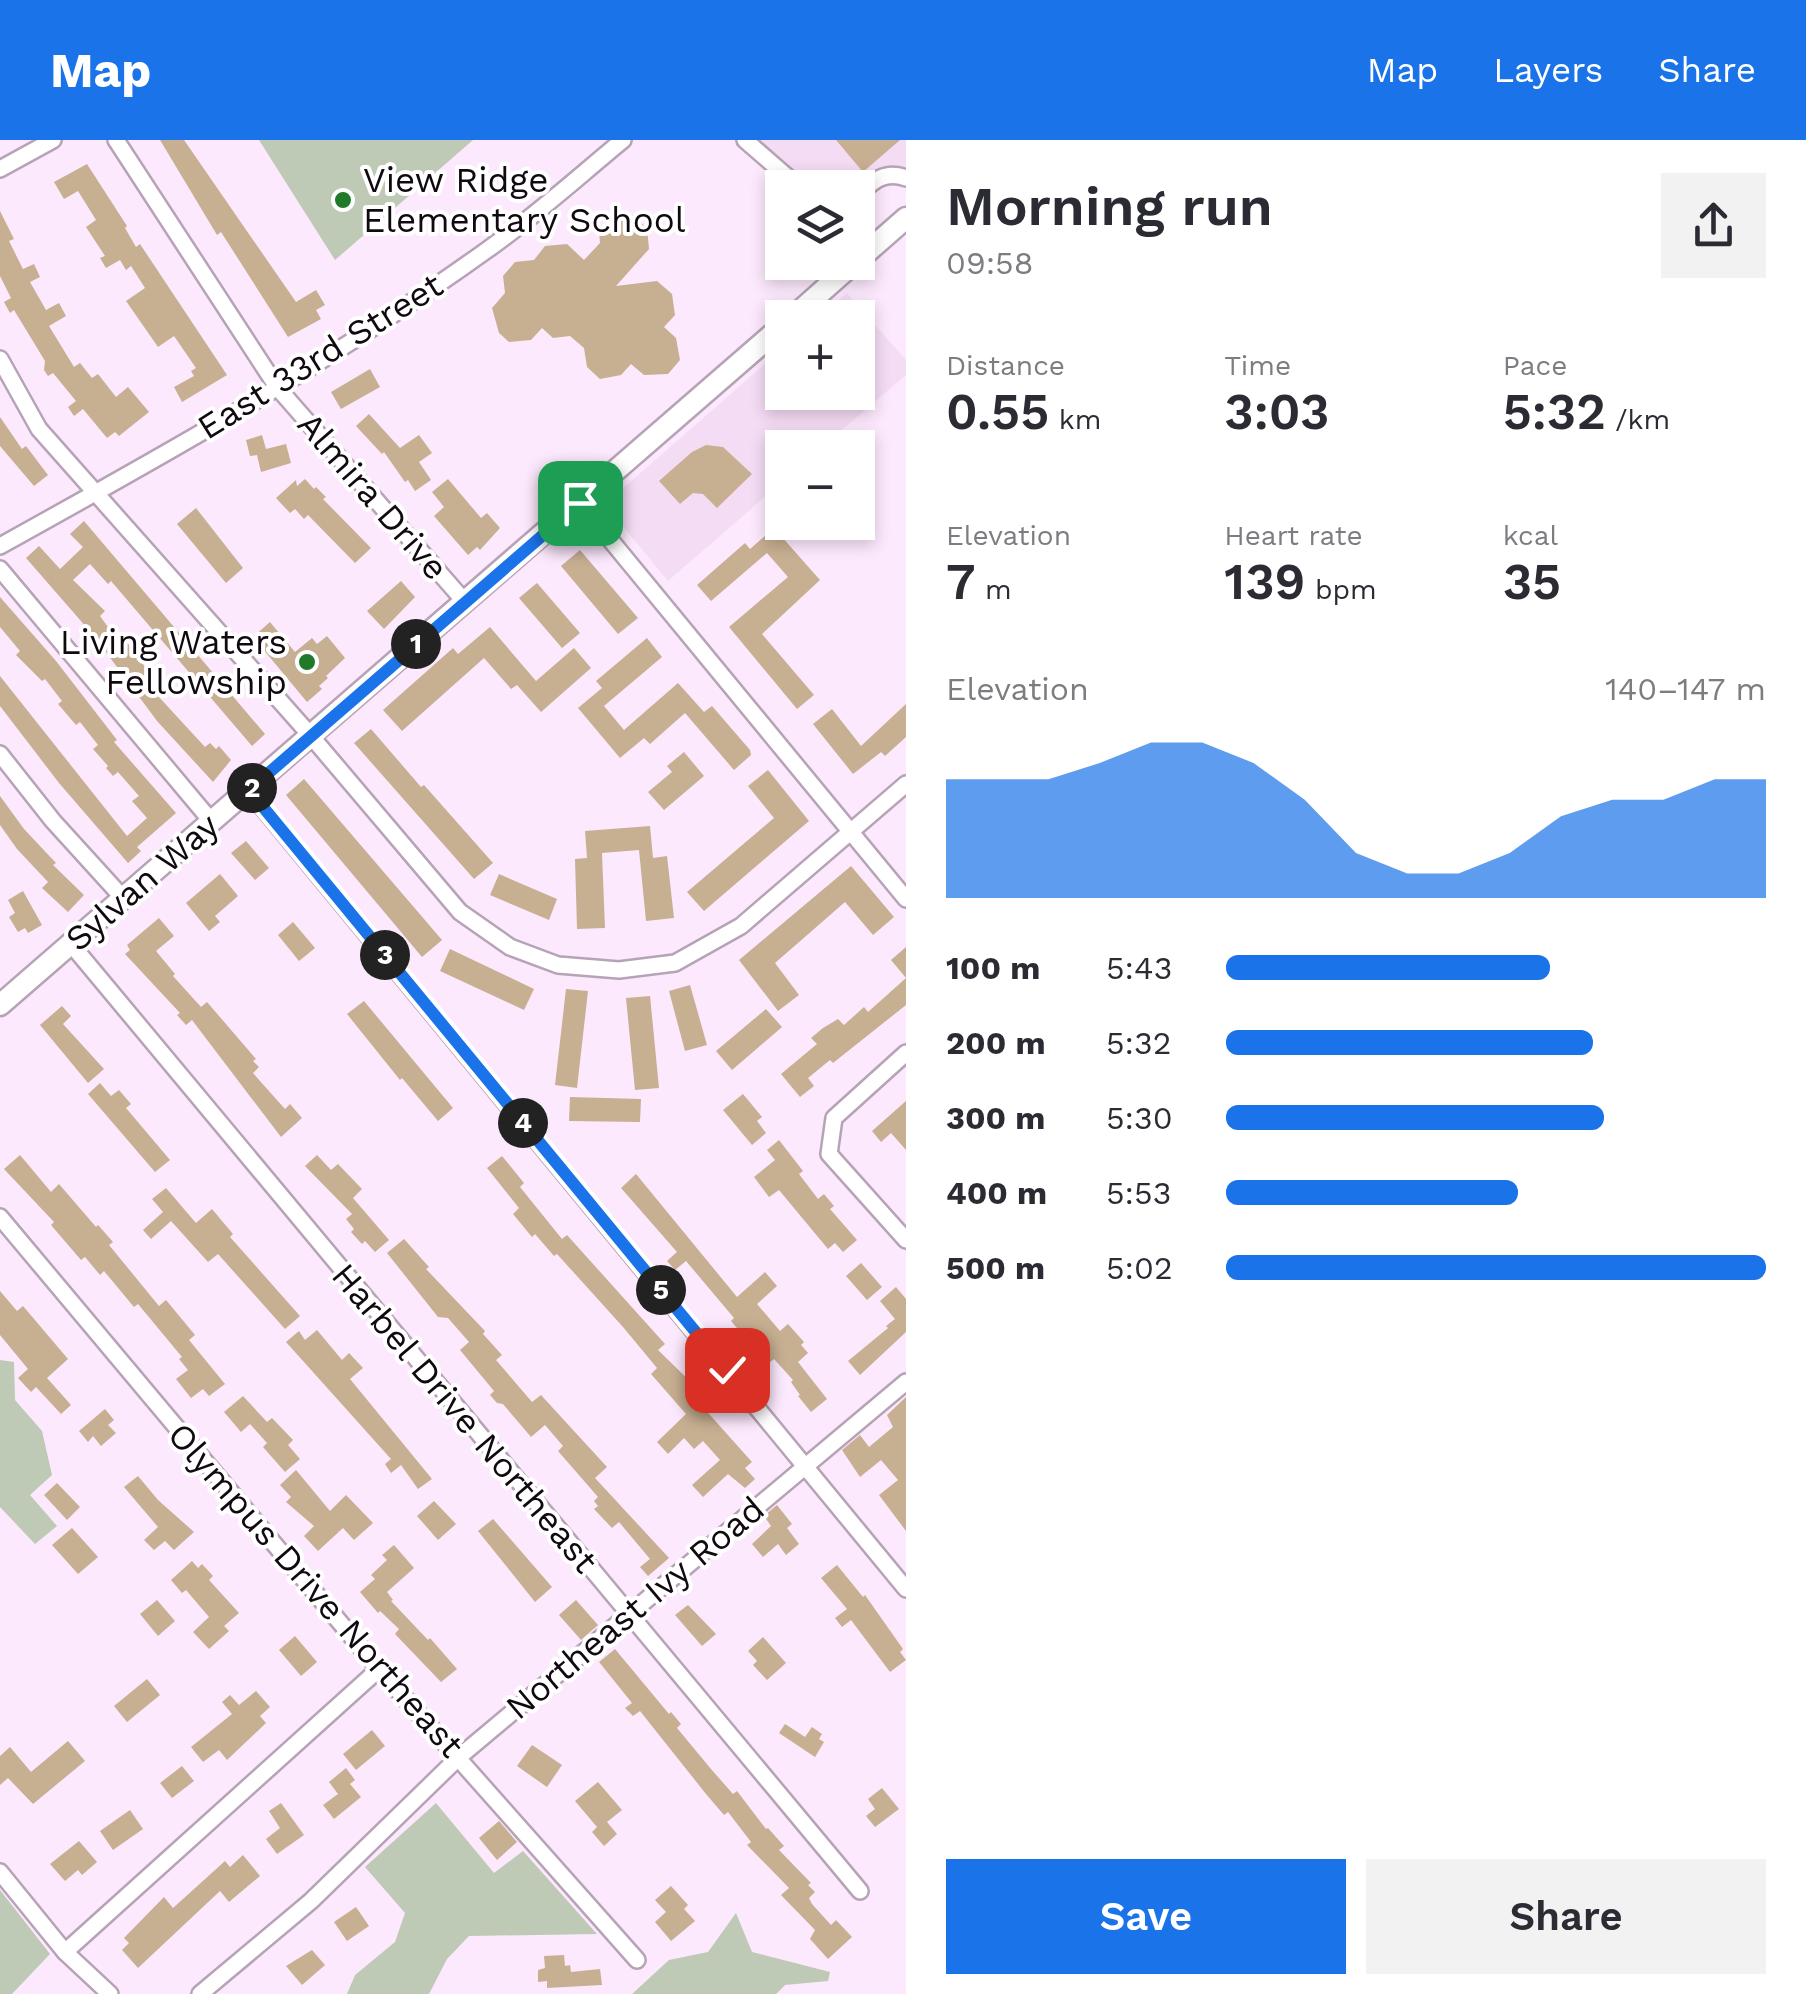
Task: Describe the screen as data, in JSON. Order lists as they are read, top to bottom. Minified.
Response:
{"streets":{"main road":["Sylvan Way"],"street":["East 33rd Street","Almira Drive","Harbel Drive Northeast","Olympus Drive Northeast","Northeast Ivy Road"]},"crossings":[["East 33rd Street","Almira Drive"],["Almira Drive","Sylvan Way"],["Sylvan Way","Harbel Drive Northeast"],["Harbel Drive Northeast","Northeast Ivy Road"],["Olympus Drive Northeast","Northeast Ivy Road"]],"places":["View Ridge Elementary School","Living Waters Fellowship"],"page":{"header":"Map","nav":["Map","Layers","Share"],"heading":["Morning run","09:58"],"map_buttons":["+","−"],"stats":[["Distance","0.55 km"],["Time","3:03"],["Pace","5:32 /km"],["Elevation","7 m"],["Heart rate","139 bpm"],["kcal","35"]],"pins":["1","2","3","4","5"],"chart":["Elevation","140–147 m"],"list":[{"name":"100 m","note":"5:43"},{"name":"200 m","note":"5:32"},{"name":"300 m","note":"5:30"},{"name":"400 m","note":"5:53"},{"name":"500 m","note":"5:02"}],"buttons":["Save","Share"]}}
